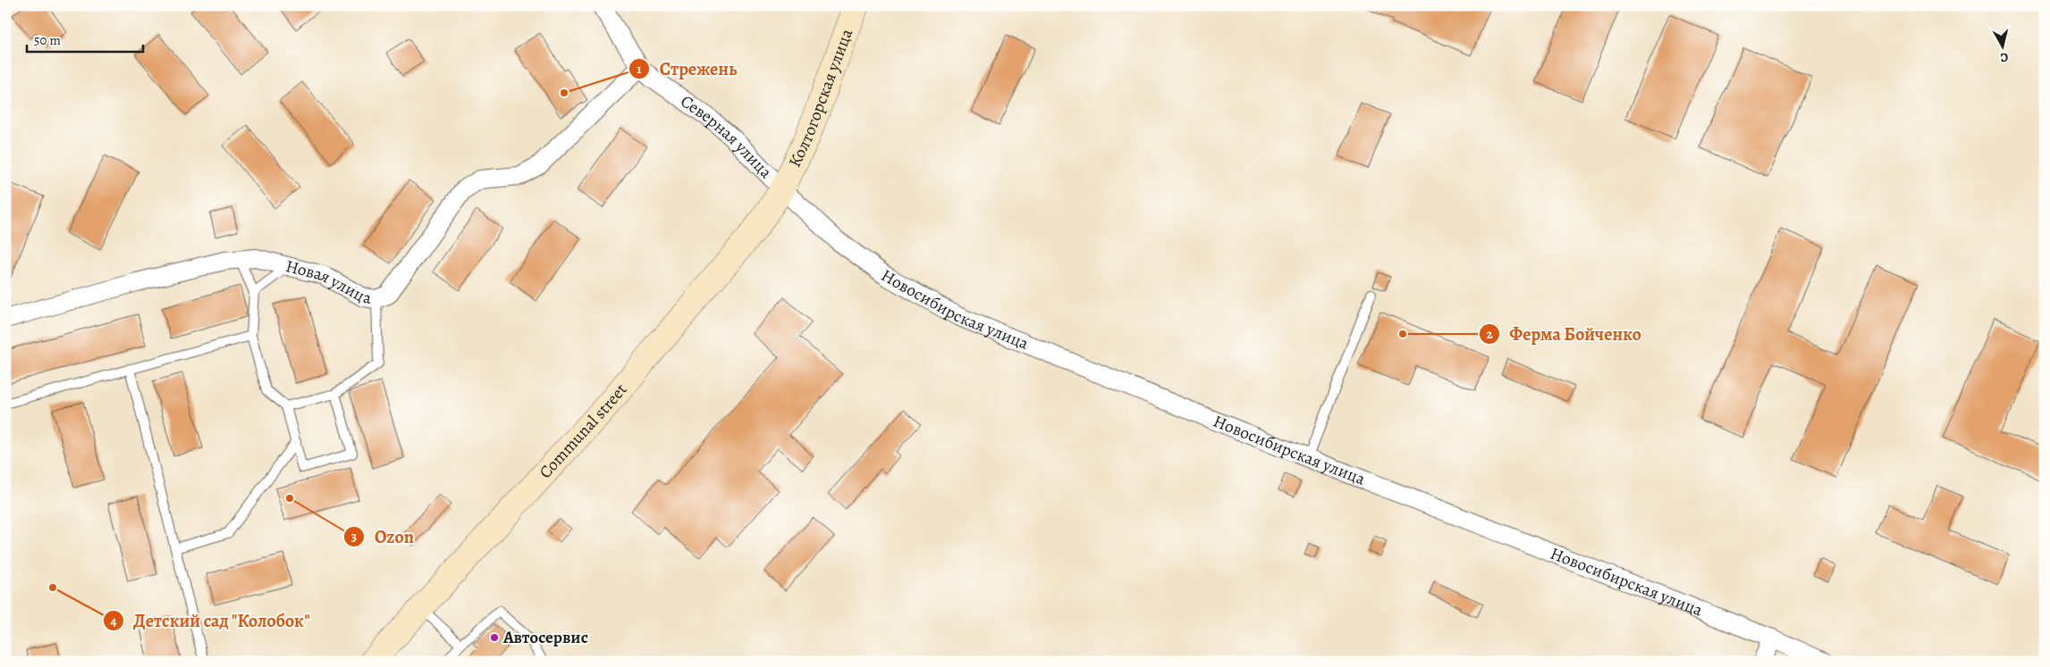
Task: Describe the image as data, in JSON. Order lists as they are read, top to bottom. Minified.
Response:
{"streets":{"main road":["Колтогорская улица","Communal street"],"street":["Северная улица","Новая улица","Новосибирская улица"]},"crossings":[["Колтогорская улица","Северная улица"],["Колтогорская улица","Новосибирская улица"],["Колтогорская улица","Communal street"],["Северная улица","Новая улица"],["Северная улица","Новосибирская улица"],["Северная улица","Communal street"],["Новосибирская улица","Communal street"]],"places":["Стрежень","Ферма Бойченко","Ozon","Детский сад \"Колобок\"","Автосервис"],"scale_bar":"50 m","north":"bottom"}
